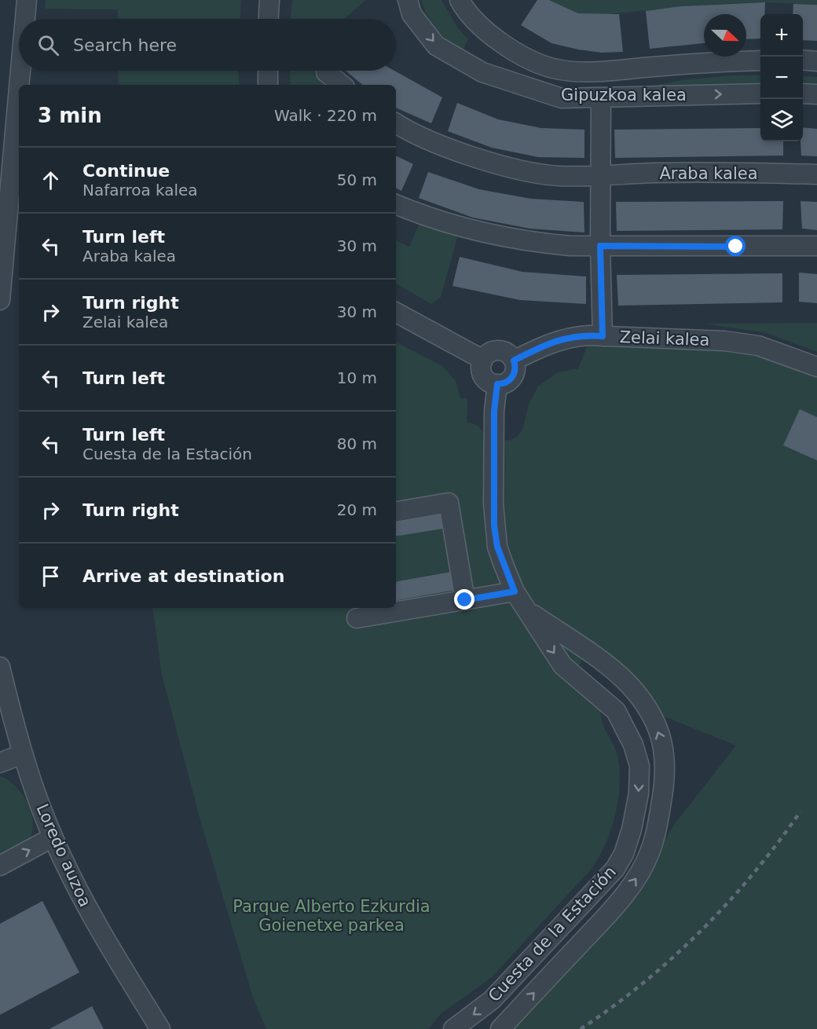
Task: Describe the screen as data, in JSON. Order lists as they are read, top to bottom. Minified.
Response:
{"streets":{"street":["Gipuzkoa kalea","Araba kalea","Zelai kalea","Loredo auzoa","Cuesta de la Estación"]},"crossings":[["Zelai kalea","Cuesta de la Estación"]],"parks":["Parque Alberto Ezkurdia Goienetxe parkea"],"north":"right","page":{"map_buttons":["+","−"],"search":"Search here","heading":["3 min","Walk · 220 m"],"list":[["Continue","Nafarroa kalea","50 m"],["Turn left","Araba kalea","30 m"],["Turn right","Zelai kalea","30 m"],["Turn left","10 m"],["Turn left","Cuesta de la Estación","80 m"],["Turn right","20 m"],"Arrive at destination"]}}
